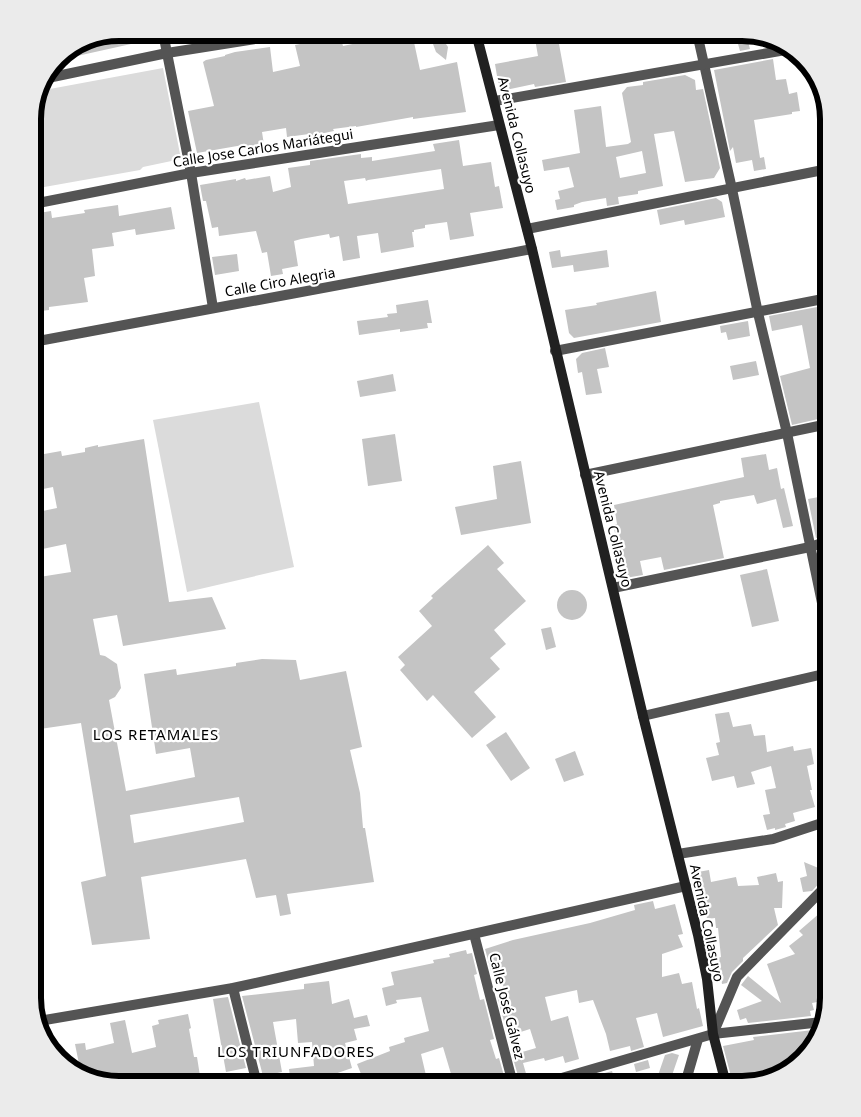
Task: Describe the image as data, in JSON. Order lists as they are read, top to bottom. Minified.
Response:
{"streets":{"street":["Avenida Collasuyo","Calle Jose Carlos Mariátegui","Calle Ciro Alegria","Calle José Gálvez"]},"crossings":[["Avenida Collasuyo","Calle Jose Carlos Mariátegui"],["Avenida Collasuyo","Calle Ciro Alegria"]],"districts":["LOS RETAMALES","LOS TRIUNFADORES"]}
